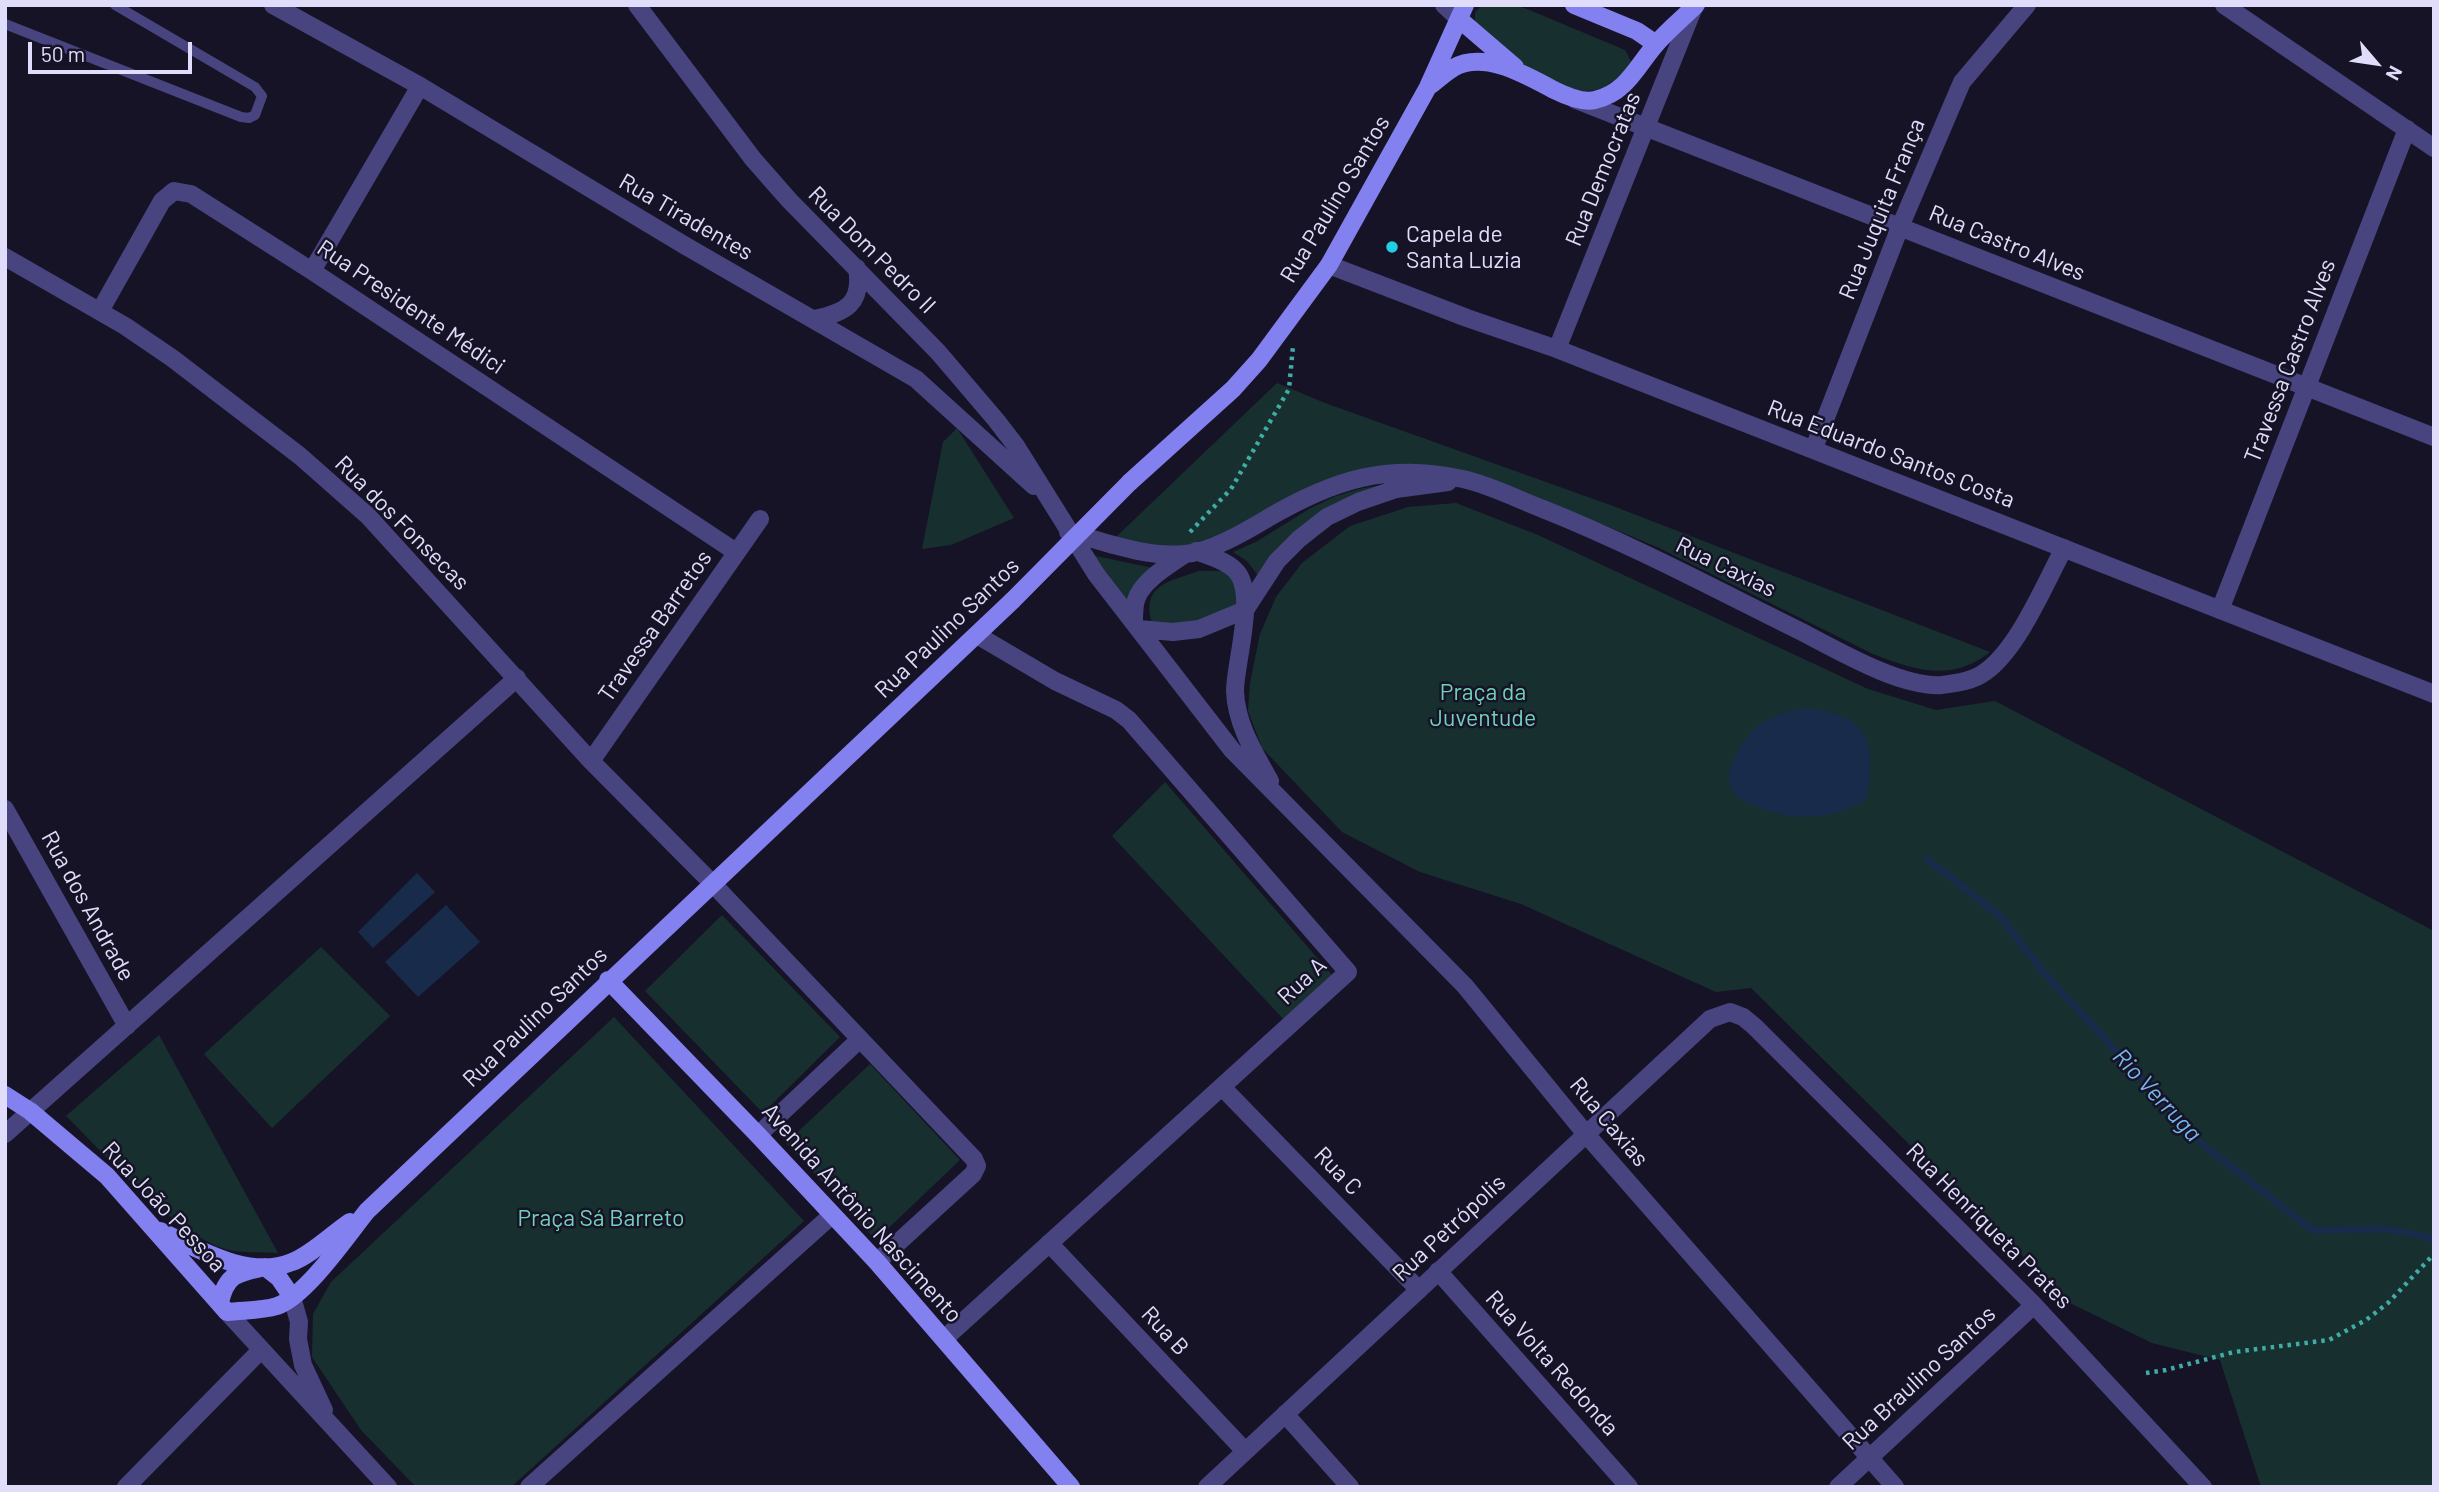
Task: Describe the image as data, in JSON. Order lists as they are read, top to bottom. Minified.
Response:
{"streets":{"main road":["Rua Paulino Santos","Rua João Pessoa","Avenida Antônio Nascimento"],"street":["Rua Democratas","Rua Juquita França","Rua Tiradentes","Rua Castro Alves","Rua Dom Pedro II","Rua Presidente Médici","Travessa Castro Alves","Rua Eduardo Santos Costa","Rua dos Fonsecas","Rua Caxias","Travessa Barretos","Rua dos Andrade","Rua A","Rua C","Rua Henriqueta Prates","Rua Petrópolis","Rua B","Rua Volta Redonda","Rua Braulino Santos"]},"crossings":[["Rua Democratas","Rua Castro Alves"],["Rua Democratas","Rua Eduardo Santos Costa"],["Rua Paulino Santos","Rua Eduardo Santos Costa"],["Rua Paulino Santos","Rua dos Fonsecas"],["Rua Paulino Santos","Rua A"],["Rua Paulino Santos","Rua João Pessoa"],["Rua Paulino Santos","Avenida Antônio Nascimento"],["Rua Juquita França","Rua Castro Alves"],["Rua Juquita França","Rua Eduardo Santos Costa"],["Rua Tiradentes","Rua Dom Pedro II"],["Rua Castro Alves","Travessa Castro Alves"],["Rua Dom Pedro II","Rua Caxias"],["Rua Presidente Médici","Rua dos Fonsecas"],["Rua Presidente Médici","Travessa Barretos"],["Travessa Castro Alves","Rua Eduardo Santos Costa"],["Rua Eduardo Santos Costa","Rua Caxias"],["Rua dos Fonsecas","Travessa Barretos"],["Rua Caxias","Rua Petrópolis"],["Rua Caxias","Rua Braulino Santos"],["Rua A","Rua C"],["Rua A","Avenida Antônio Nascimento"],["Rua A","Rua B"],["Rua C","Rua Petrópolis"],["Rua Henriqueta Prates","Rua Petrópolis"],["Rua Henriqueta Prates","Rua Braulino Santos"],["Rua Petrópolis","Rua B"],["Rua Petrópolis","Rua Volta Redonda"]],"water":["Rio Verruga"],"parks":["Praça da Juventude","Praça Sá Barreto"],"places":["Capela de Santa Luzia"],"scale_bar":"50 m","north":"bottom right"}
